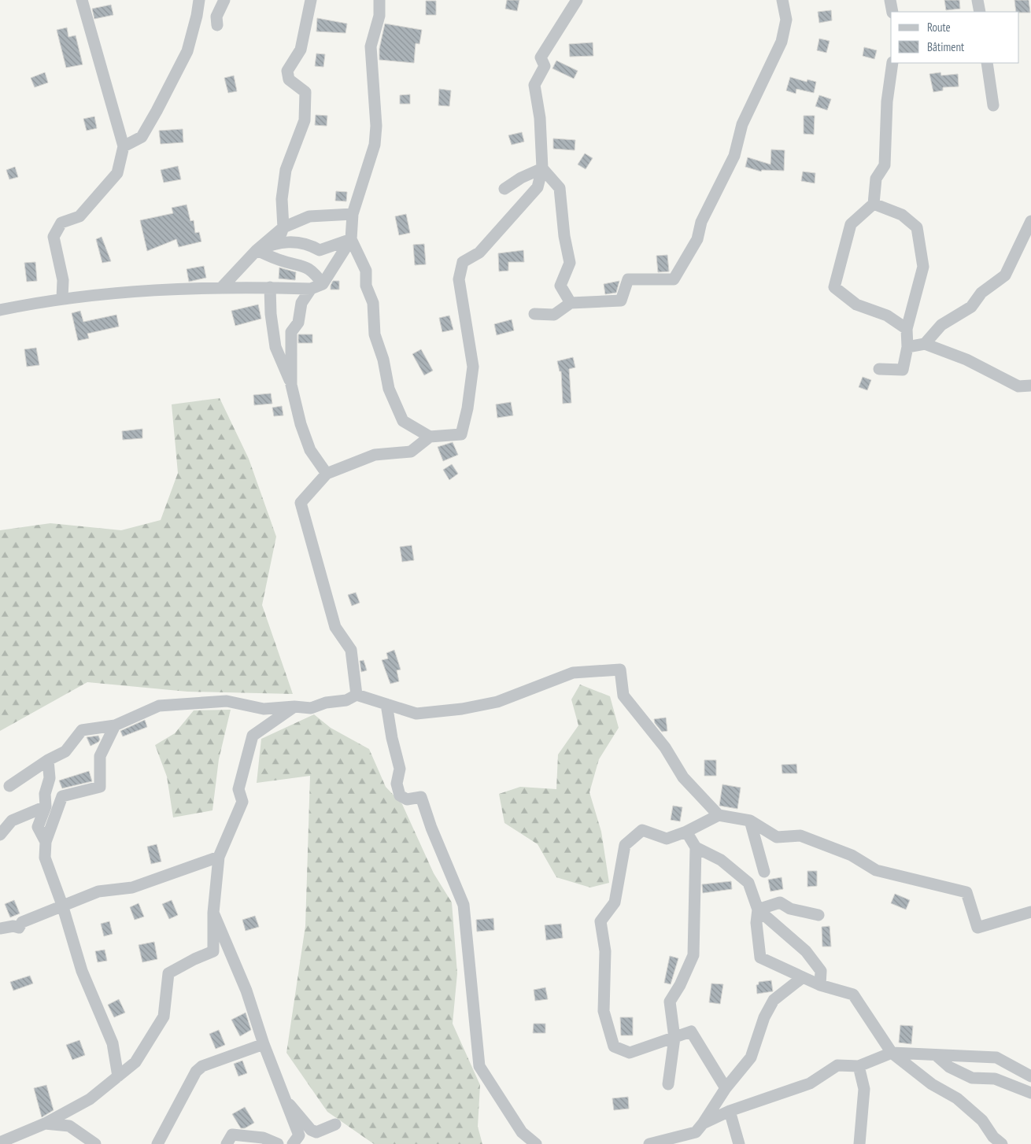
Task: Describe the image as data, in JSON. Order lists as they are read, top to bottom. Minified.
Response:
{"legend":["Route","Bâtiment"]}
